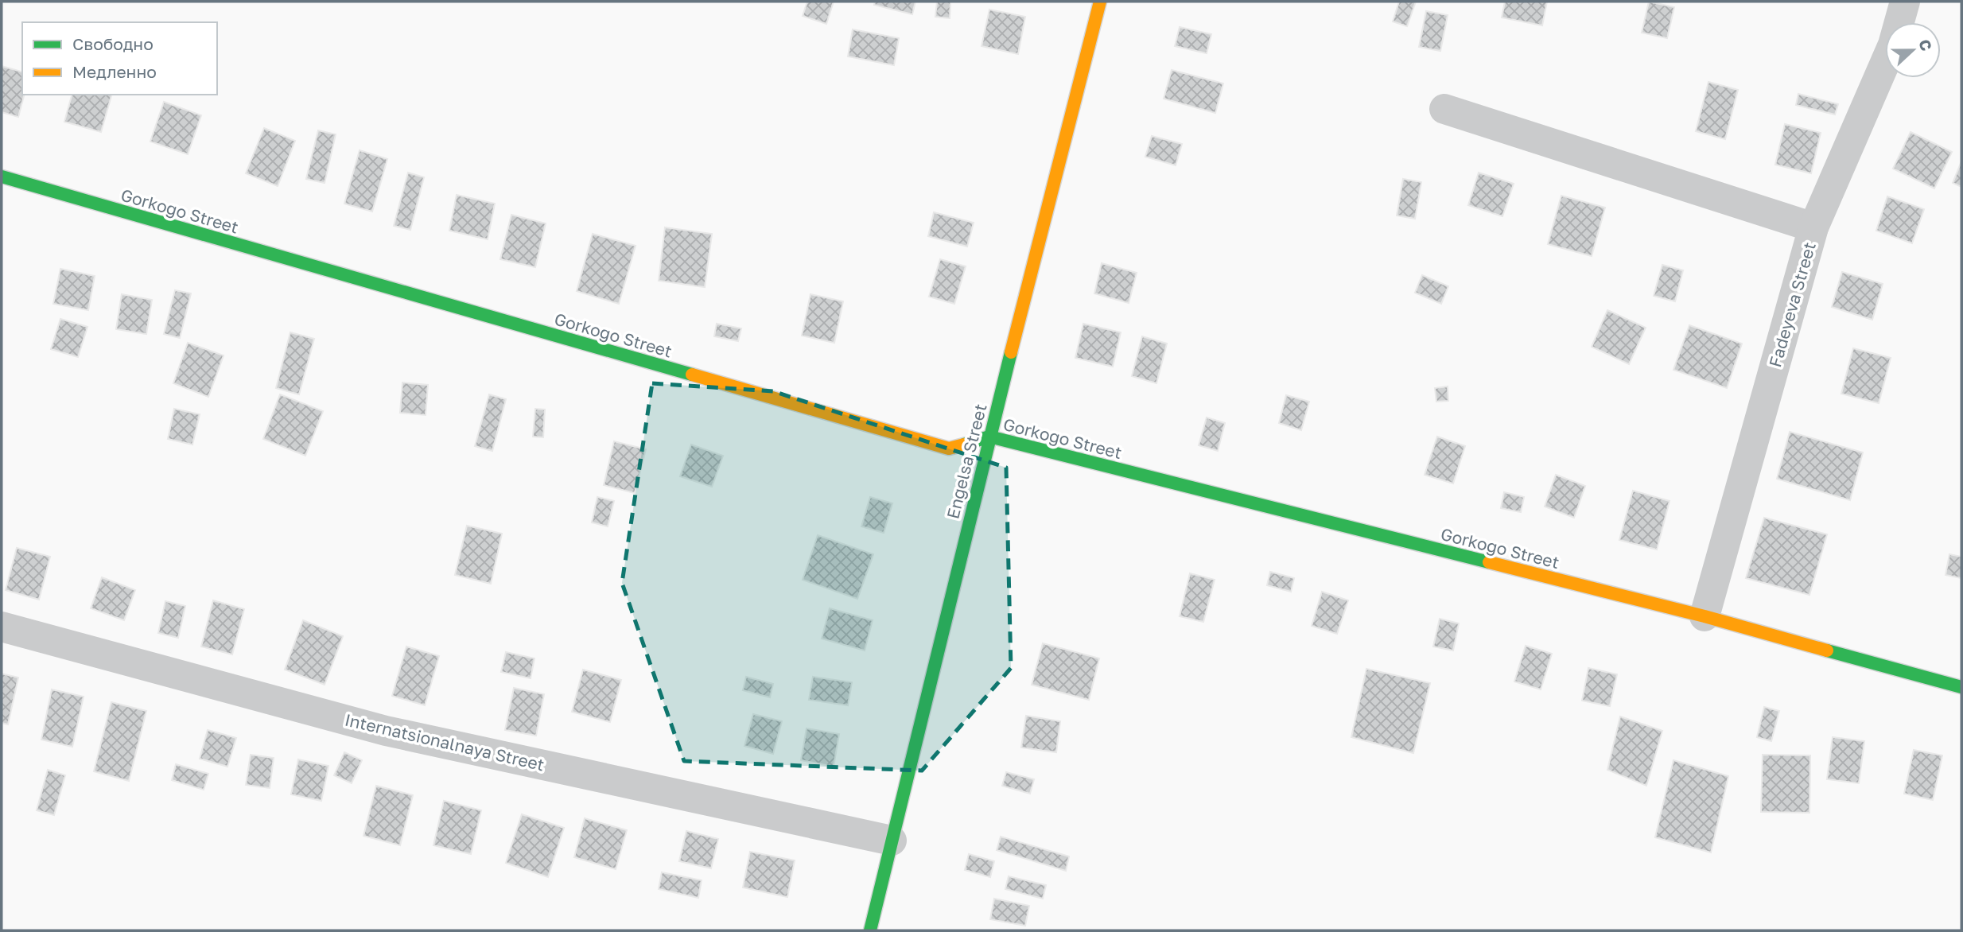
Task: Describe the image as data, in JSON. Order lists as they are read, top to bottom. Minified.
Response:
{"streets":{"street":["Gorkogo Street","Fadeyeva Street","Engelsa Street","Internatsionalnaya Street"]},"crossings":[["Gorkogo Street","Fadeyeva Street"],["Gorkogo Street","Engelsa Street"],["Engelsa Street","Internatsionalnaya Street"]],"legend":["Свободно","Медленно"],"north":"right"}
